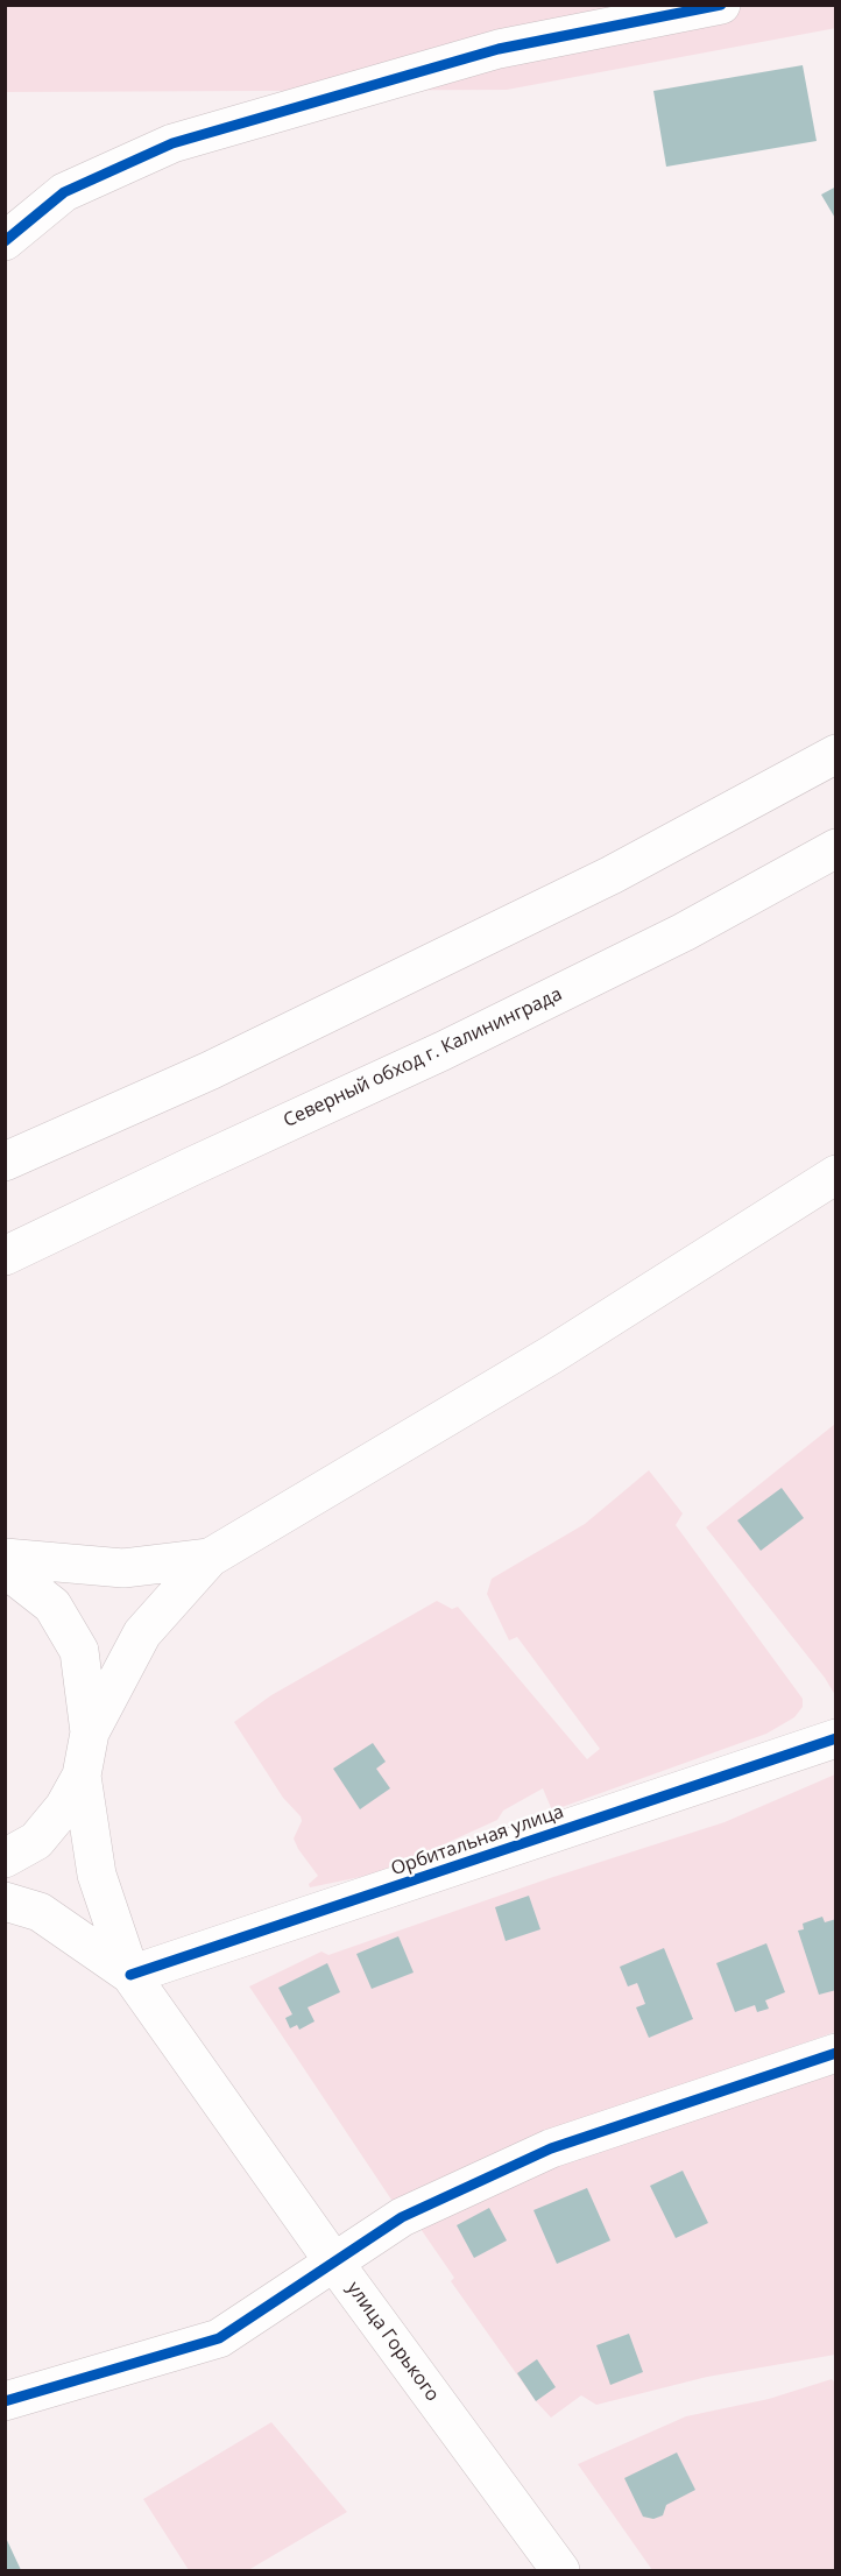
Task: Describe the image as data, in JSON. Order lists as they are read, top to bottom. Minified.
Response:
{"streets":{"main road":["Северный обход г. Калининграда","Орбитальная улица","улица Горького"]},"crossings":[["Орбитальная улица","улица Горького"]]}
